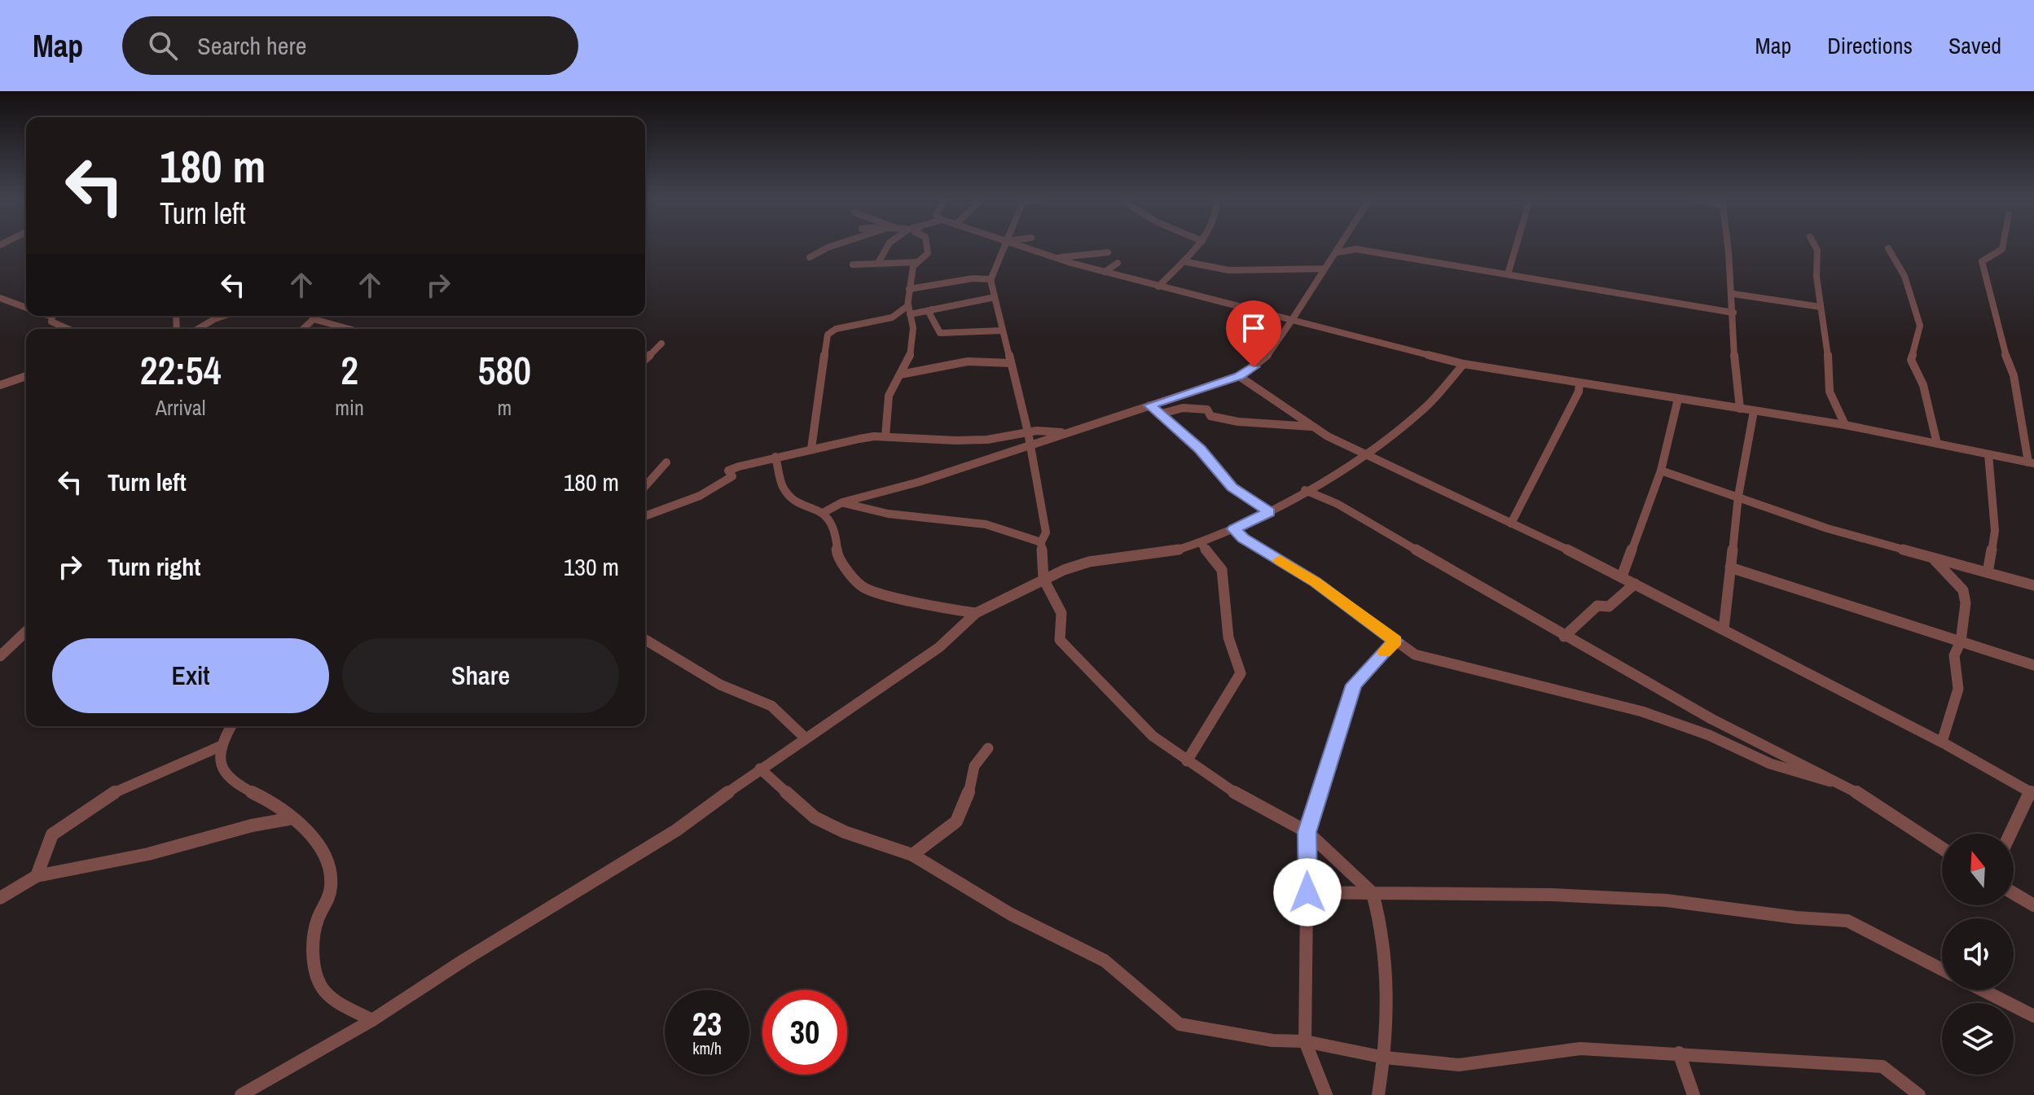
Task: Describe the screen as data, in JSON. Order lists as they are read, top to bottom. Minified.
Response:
{"north":"top","page":{"header":"Map","search":"Search here","nav":["Map","Directions","Saved"],"turn":["180 m","Turn left"],"eta":["22:54","Arrival","2","min","580","m"],"list":[{"name":"Turn left","value":"180 m"},{"name":"Turn right","value":"130 m"}],"buttons":["Exit","Share"],"speed":"23 km/h","limit":"30"}}
